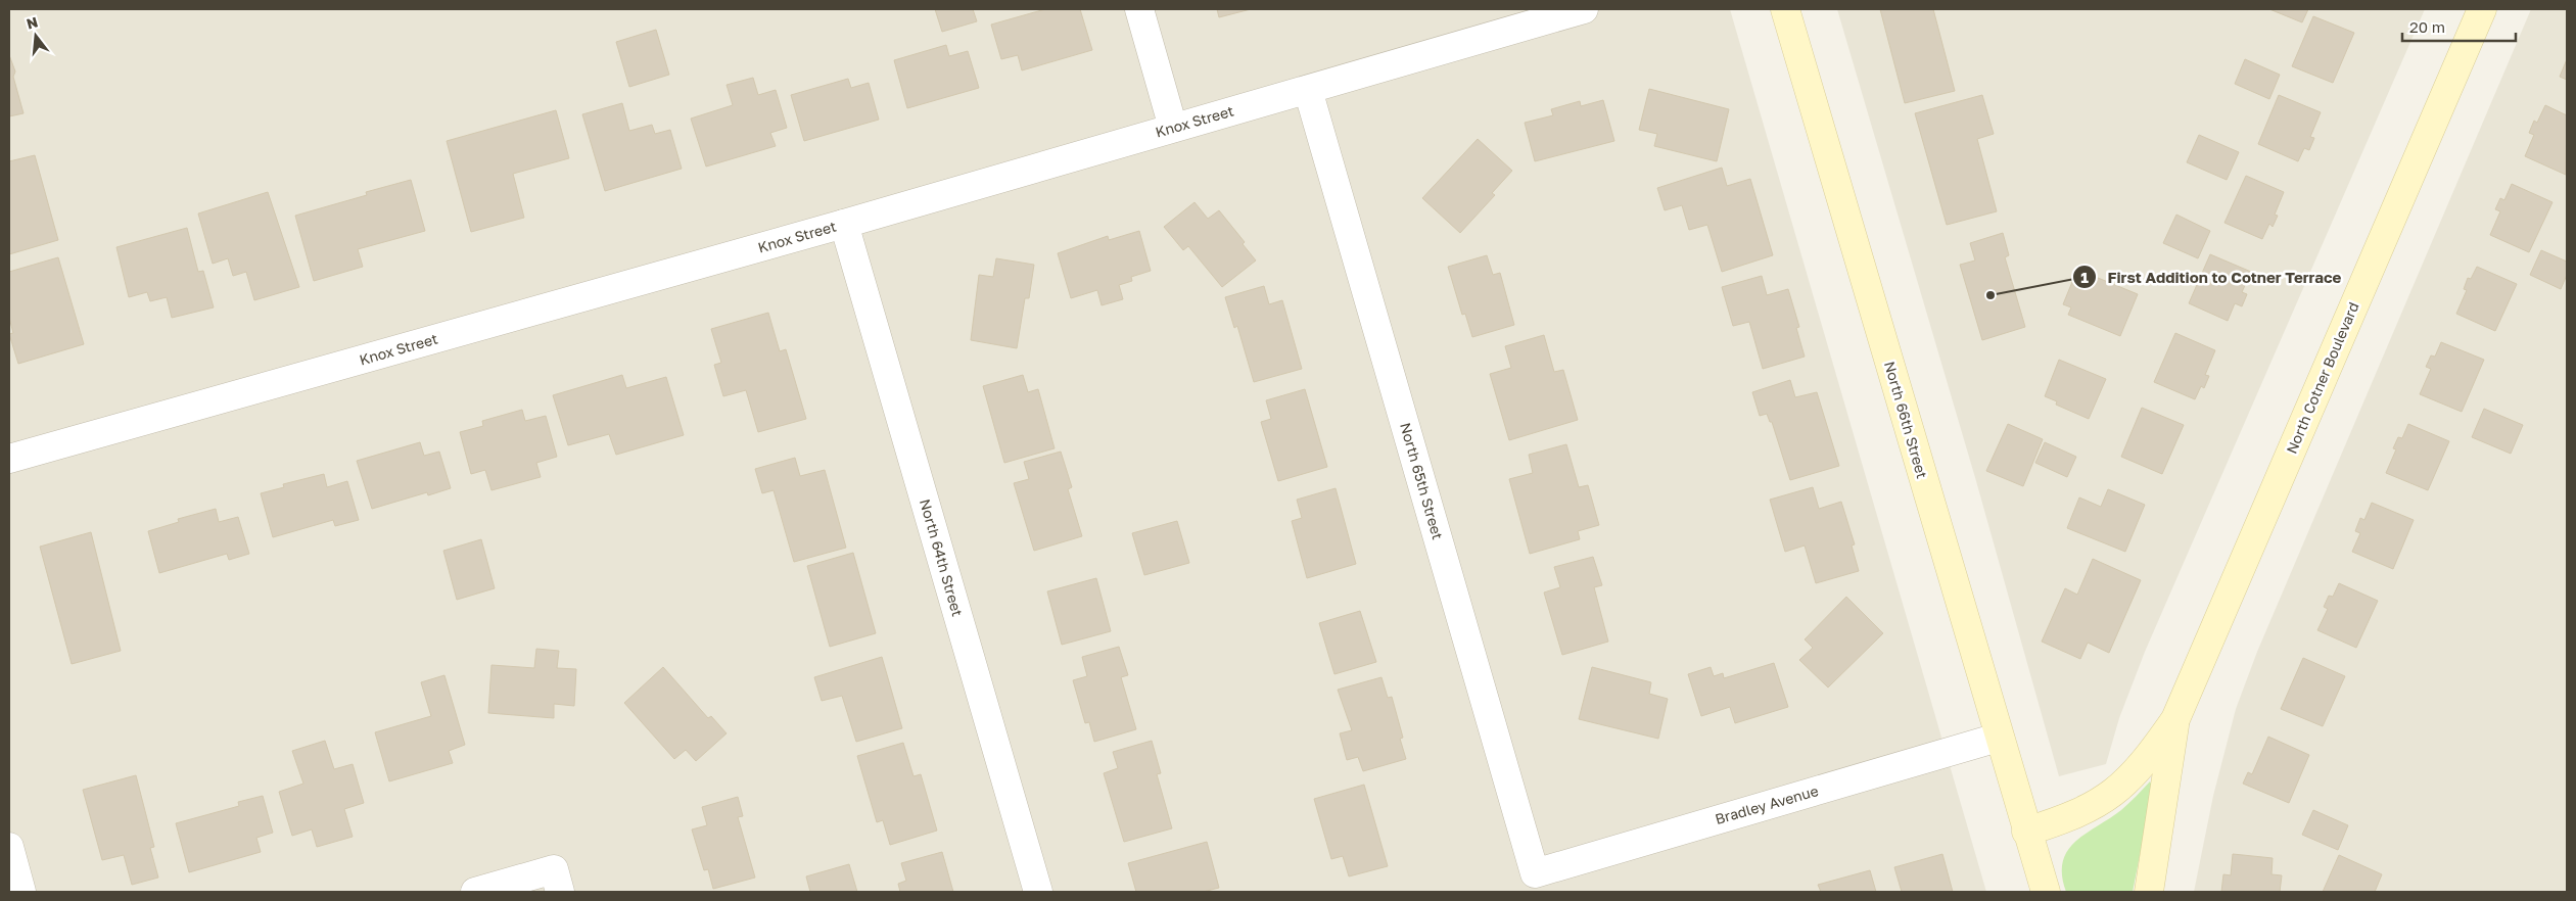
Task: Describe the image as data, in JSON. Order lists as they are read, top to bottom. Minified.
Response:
{"streets":{"street":["Knox Street","North Cotner Boulevard","North 66th Street","North 65th Street","North 64th Street","Bradley Avenue"]},"crossings":[["Knox Street","North 65th Street"],["Knox Street","North 64th Street"],["North Cotner Boulevard","North 66th Street"],["North 66th Street","Bradley Avenue"],["North 65th Street","Bradley Avenue"]],"places":["First Addition to Cotner Terrace"],"scale_bar":"20 m","north":"top"}
